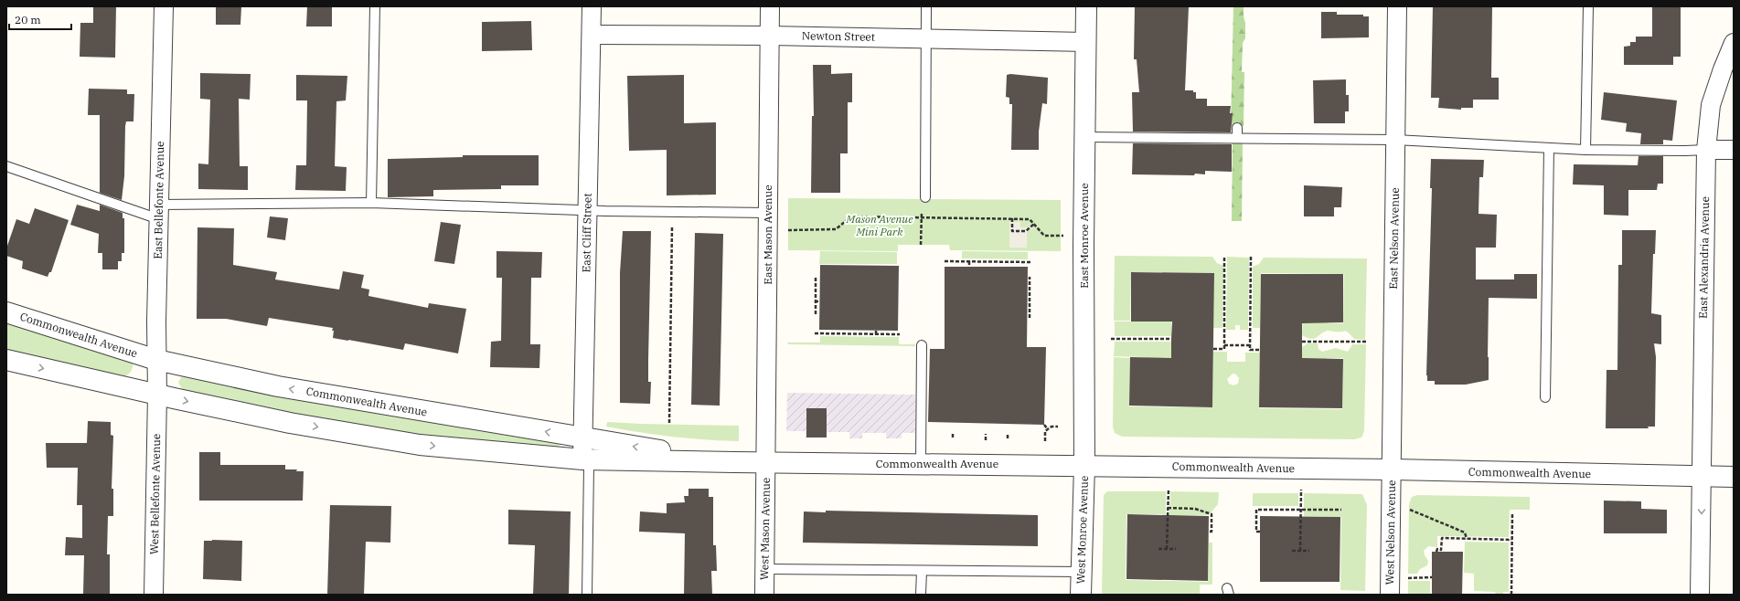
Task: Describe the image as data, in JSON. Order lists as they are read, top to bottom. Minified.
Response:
{"streets":{"street":["Newton Street","East Bellefonte Avenue","East Cliff Street","East Mason Avenue","East Monroe Avenue","East Nelson Avenue","East Alexandria Avenue","Commonwealth Avenue","West Bellefonte Avenue","West Mason Avenue","West Monroe Avenue","West Nelson Avenue"]},"crossings":[["Newton Street","East Cliff Street"],["Newton Street","East Mason Avenue"],["Newton Street","East Monroe Avenue"],["East Bellefonte Avenue","Commonwealth Avenue"],["East Bellefonte Avenue","West Bellefonte Avenue"],["East Cliff Street","Commonwealth Avenue"],["East Mason Avenue","Commonwealth Avenue"],["East Mason Avenue","West Mason Avenue"],["East Monroe Avenue","Commonwealth Avenue"],["East Monroe Avenue","West Monroe Avenue"],["East Nelson Avenue","Commonwealth Avenue"],["East Nelson Avenue","West Nelson Avenue"],["East Alexandria Avenue","Commonwealth Avenue"],["Commonwealth Avenue","West Bellefonte Avenue"],["Commonwealth Avenue","West Mason Avenue"],["Commonwealth Avenue","West Monroe Avenue"],["Commonwealth Avenue","West Nelson Avenue"]],"parks":["Mason Avenue Mini Park"],"scale_bar":"20 m"}
